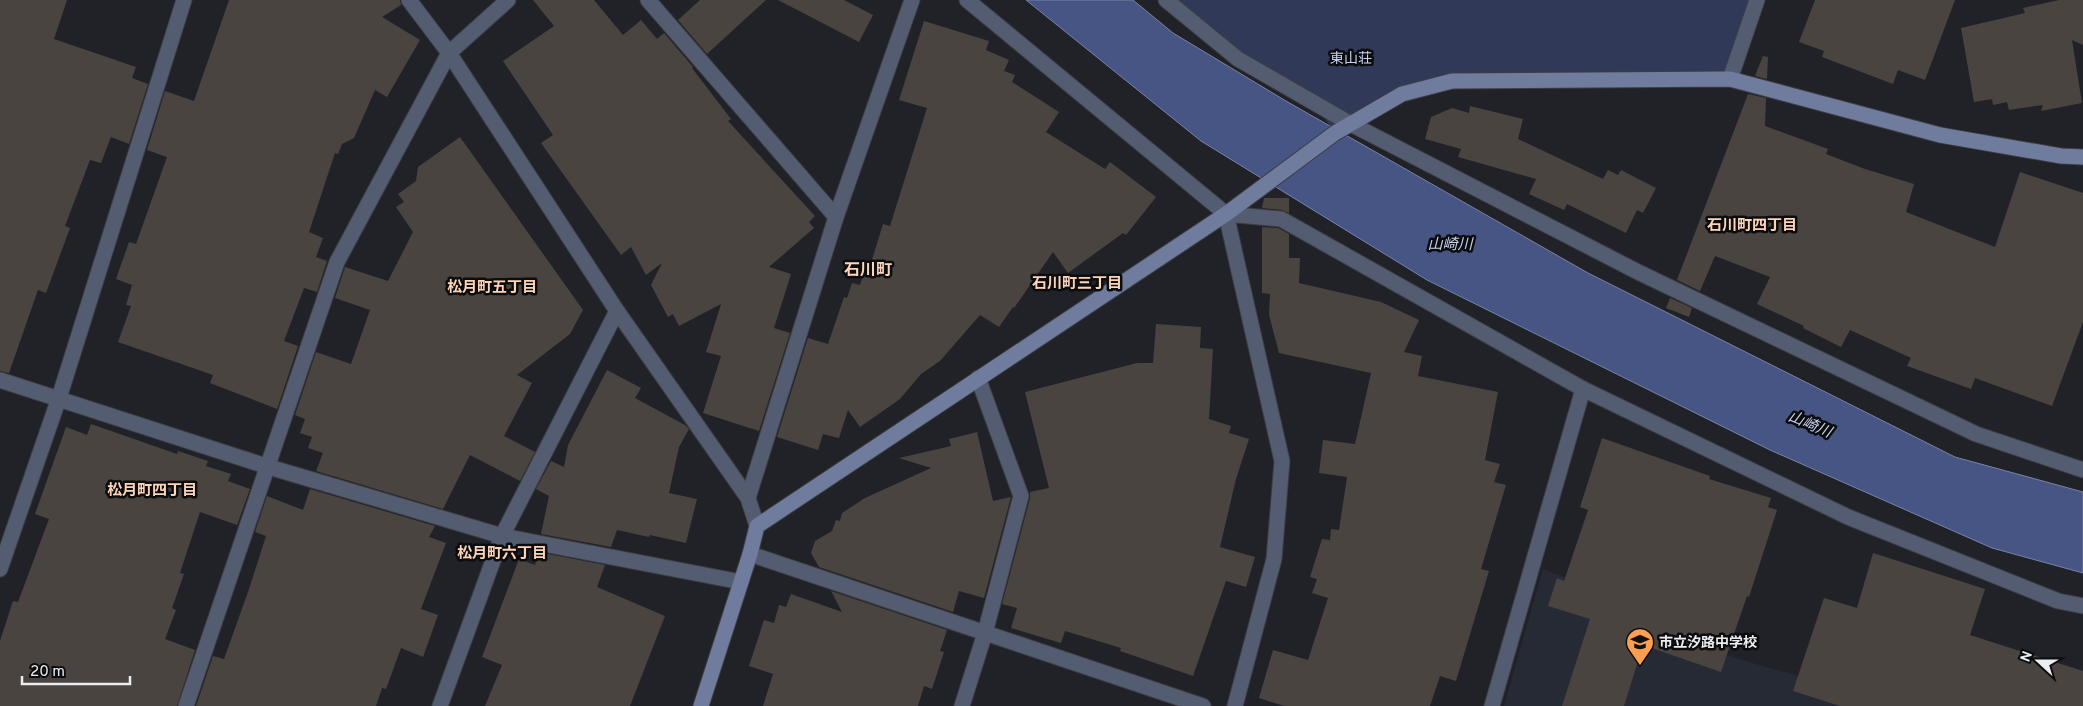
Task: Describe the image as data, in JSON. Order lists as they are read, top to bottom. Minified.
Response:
{"districts":["石川町四丁目","石川町","石川町三丁目","松月町五丁目","松月町四丁目","松月町六丁目"],"water":["山崎川"],"parks":["東山荘"],"places":{"school or university":["市立汐路中学校"]},"scale_bar":"20 m","north":"left"}
